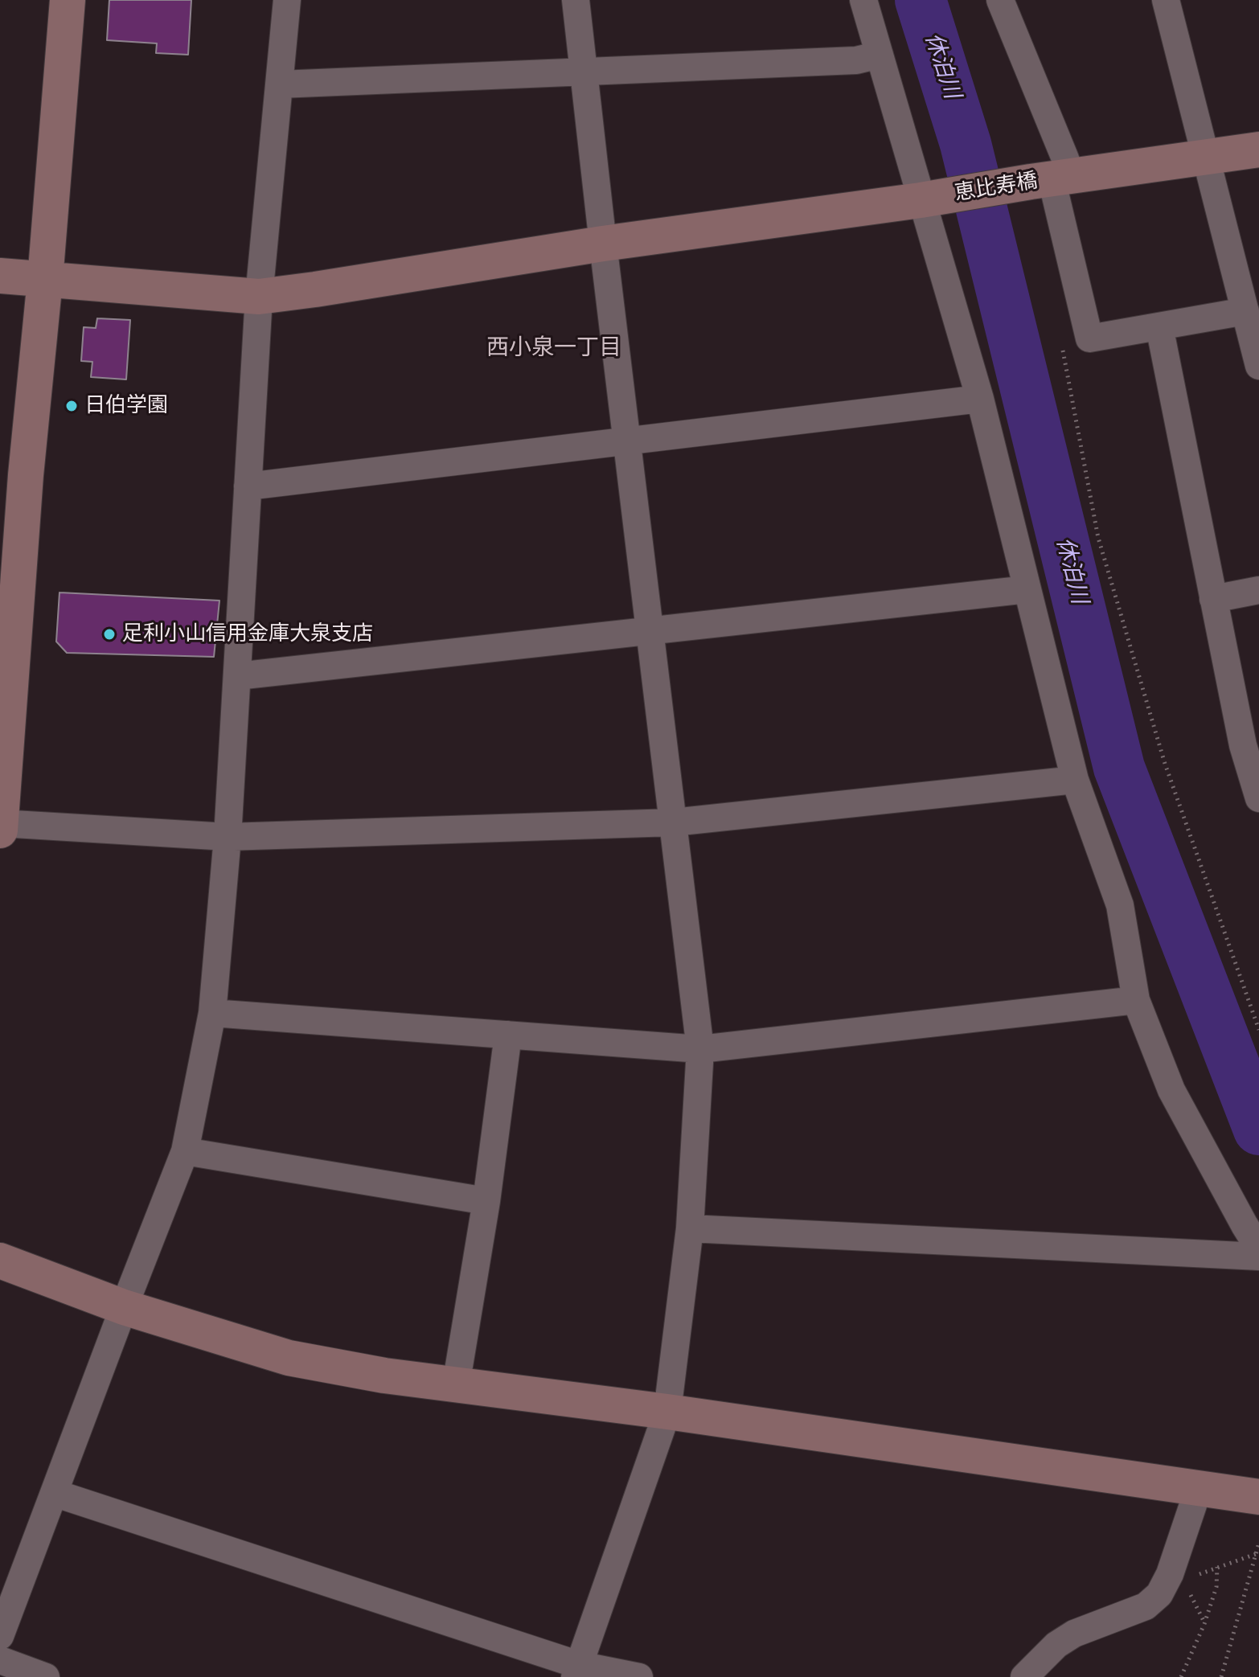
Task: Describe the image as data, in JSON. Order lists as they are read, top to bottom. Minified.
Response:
{"streets":{"street":["恵比寿橋"]},"districts":["西小泉一丁目"],"water":["休泊川"],"places":["日伯学園","足利小山信用金庫大泉支店"]}
